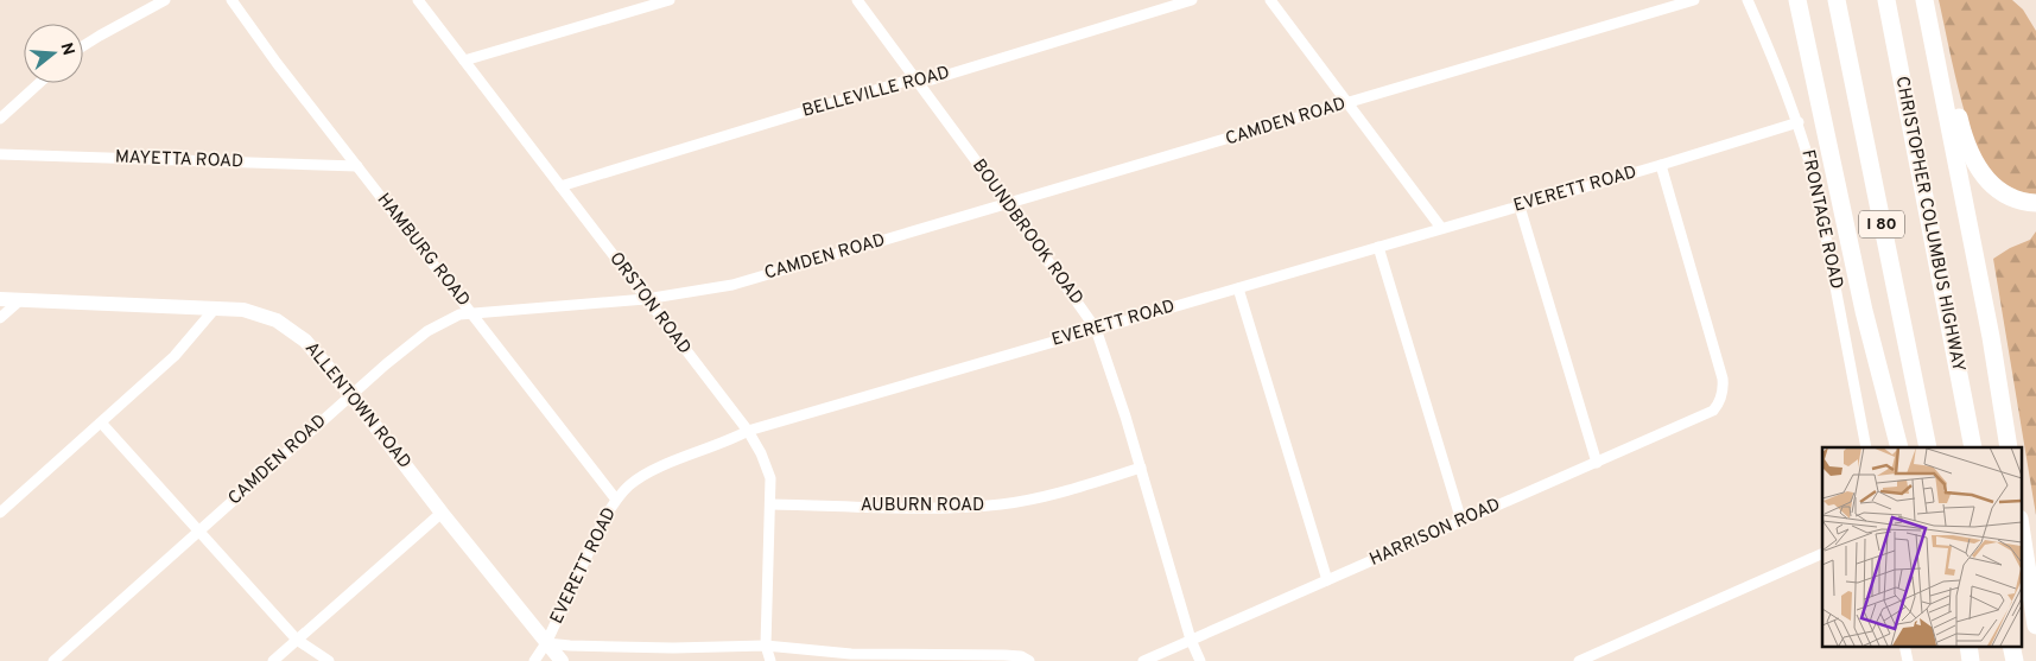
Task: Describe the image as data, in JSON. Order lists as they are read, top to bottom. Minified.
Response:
{"streets":{"highway":["I 80","CHRISTOPHER COLUMBUS HIGHWAY"],"street":["BELLEVILLE ROAD","CAMDEN ROAD","MAYETTA ROAD","EVERETT ROAD","FRONTAGE ROAD","BOUNDBROOK ROAD","HAMBURG ROAD","ORSTON ROAD","ALLENTOWN ROAD","AUBURN ROAD","HARRISON ROAD"]},"crossings":[["BELLEVILLE ROAD","BOUNDBROOK ROAD"],["BELLEVILLE ROAD","ORSTON ROAD"],["CAMDEN ROAD","BOUNDBROOK ROAD"],["CAMDEN ROAD","HAMBURG ROAD"],["CAMDEN ROAD","ORSTON ROAD"],["CAMDEN ROAD","ALLENTOWN ROAD"],["MAYETTA ROAD","HAMBURG ROAD"],["EVERETT ROAD","FRONTAGE ROAD"],["EVERETT ROAD","BOUNDBROOK ROAD"],["EVERETT ROAD","HAMBURG ROAD"],["EVERETT ROAD","ORSTON ROAD"],["EVERETT ROAD","ALLENTOWN ROAD"],["EVERETT ROAD","HARRISON ROAD"],["BOUNDBROOK ROAD","AUBURN ROAD"],["BOUNDBROOK ROAD","HARRISON ROAD"],["ORSTON ROAD","AUBURN ROAD"]],"north":"right"}
